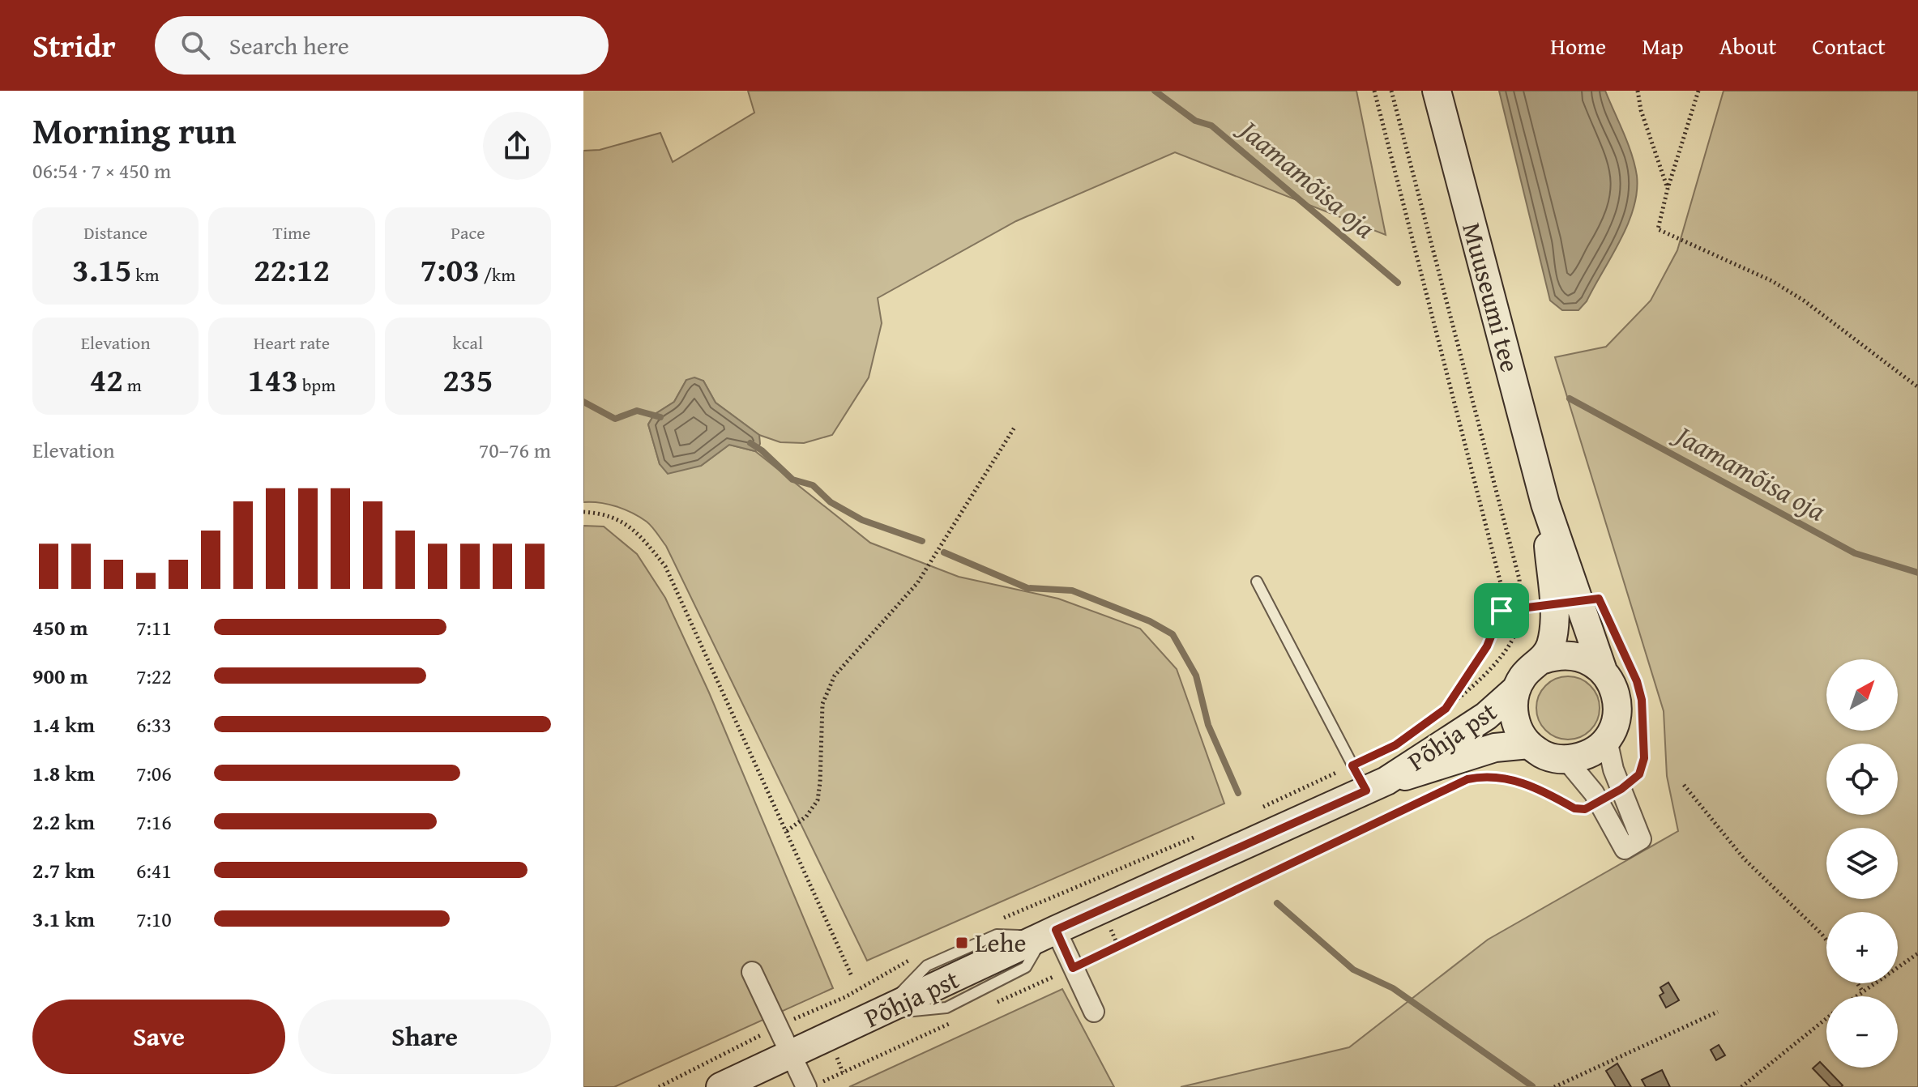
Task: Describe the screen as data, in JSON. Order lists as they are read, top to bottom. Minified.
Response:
{"streets":{"street":["Muuseumi tee","Põhja pst"]},"crossings":[["Muuseumi tee","Põhja pst"]],"water":["Jaamamõisa oja"],"places":{"transit":["Lehe"]},"north":"top right","page":{"header":"Stridr","search":"Search here","nav":["Home","Map","About","Contact"],"heading":["Morning run","06:54 · 7 × 450 m"],"stats":[["Distance","3.15 km"],["Time","22:12"],["Pace","7:03 /km"],["Elevation","42 m"],["Heart rate","143 bpm"],["kcal","235"]],"chart":["Elevation","70–76 m"],"list":[{"name":"450 m","note":"7:11"},{"name":"900 m","note":"7:22"},{"name":"1.4 km","note":"6:33"},{"name":"1.8 km","note":"7:06"},{"name":"2.2 km","note":"7:16"},{"name":"2.7 km","note":"6:41"},{"name":"3.1 km","note":"7:10"}],"map_buttons":["+","−"],"buttons":["Save","Share"]}}
